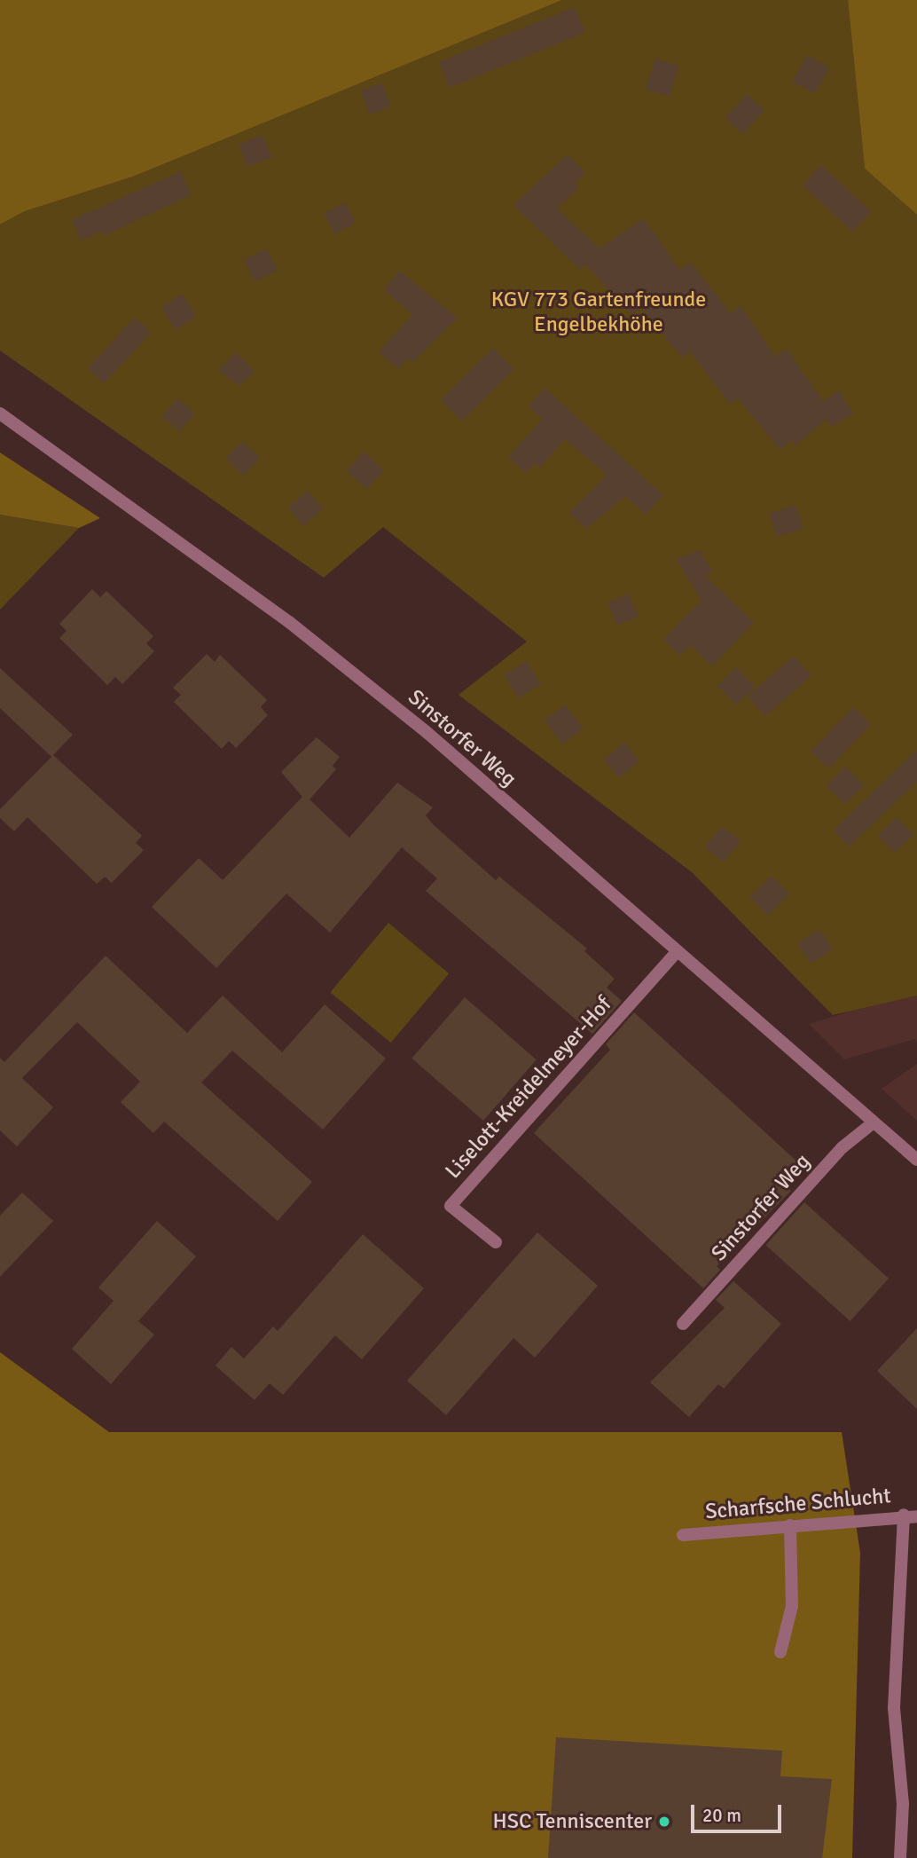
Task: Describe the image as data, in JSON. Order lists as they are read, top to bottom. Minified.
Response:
{"streets":{"street":["Sinstorfer Weg","Liselott-Kreidelmeyer-Hof","Scharfsche Schlucht"]},"crossings":[["Sinstorfer Weg","Liselott-Kreidelmeyer-Hof"]],"parks":["KGV 773 Gartenfreunde Engelbekhöhe"],"places":["HSC Tenniscenter"],"scale_bar":"20 m"}
